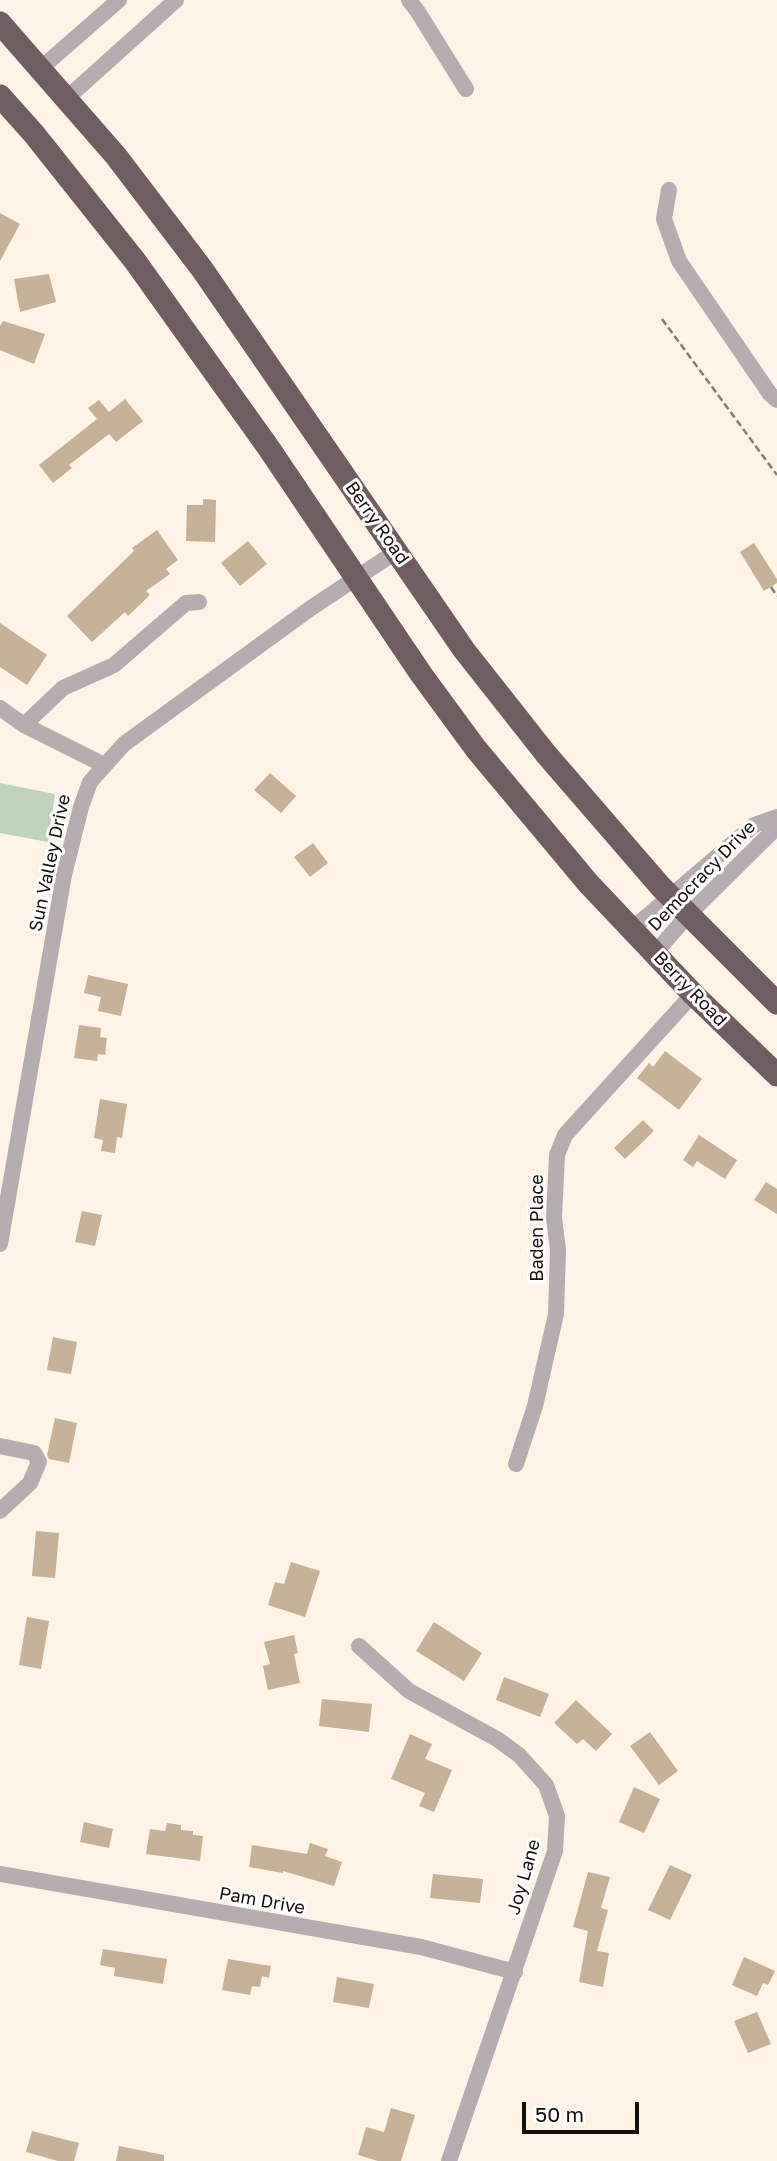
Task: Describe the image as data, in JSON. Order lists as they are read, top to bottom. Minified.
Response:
{"streets":{"highway":["Berry Road"],"street":["Sun Valley Drive","Democracy Drive","Baden Place","Joy Lane","Pam Drive"]},"crossings":[["Berry Road","Sun Valley Drive"],["Berry Road","Democracy Drive"],["Berry Road","Baden Place"],["Joy Lane","Pam Drive"]],"scale_bar":"50 m"}
